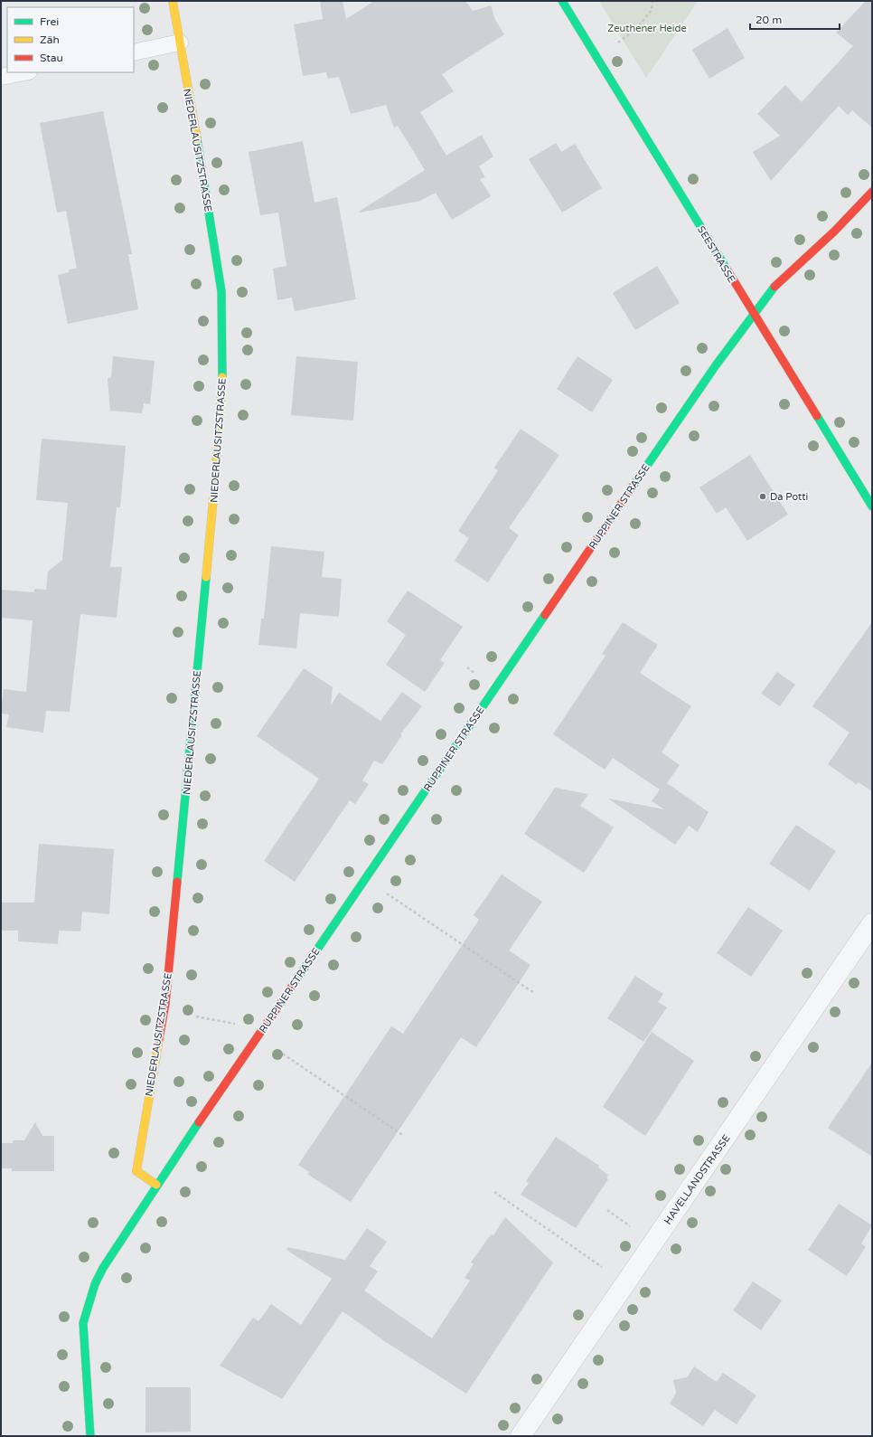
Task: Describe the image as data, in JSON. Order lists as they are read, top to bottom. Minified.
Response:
{"streets":{"street":["NIEDERLAUSITZSTRASSE","SEESTRASSE","RUPPINER STRASSE","HAVELLANDSTRASSE"]},"crossings":[["NIEDERLAUSITZSTRASSE","RUPPINER STRASSE"],["SEESTRASSE","RUPPINER STRASSE"]],"parks":["Zeuthener Heide"],"places":["Da Potti"],"legend":["Frei","Zäh","Stau"],"scale_bar":"20 m"}
